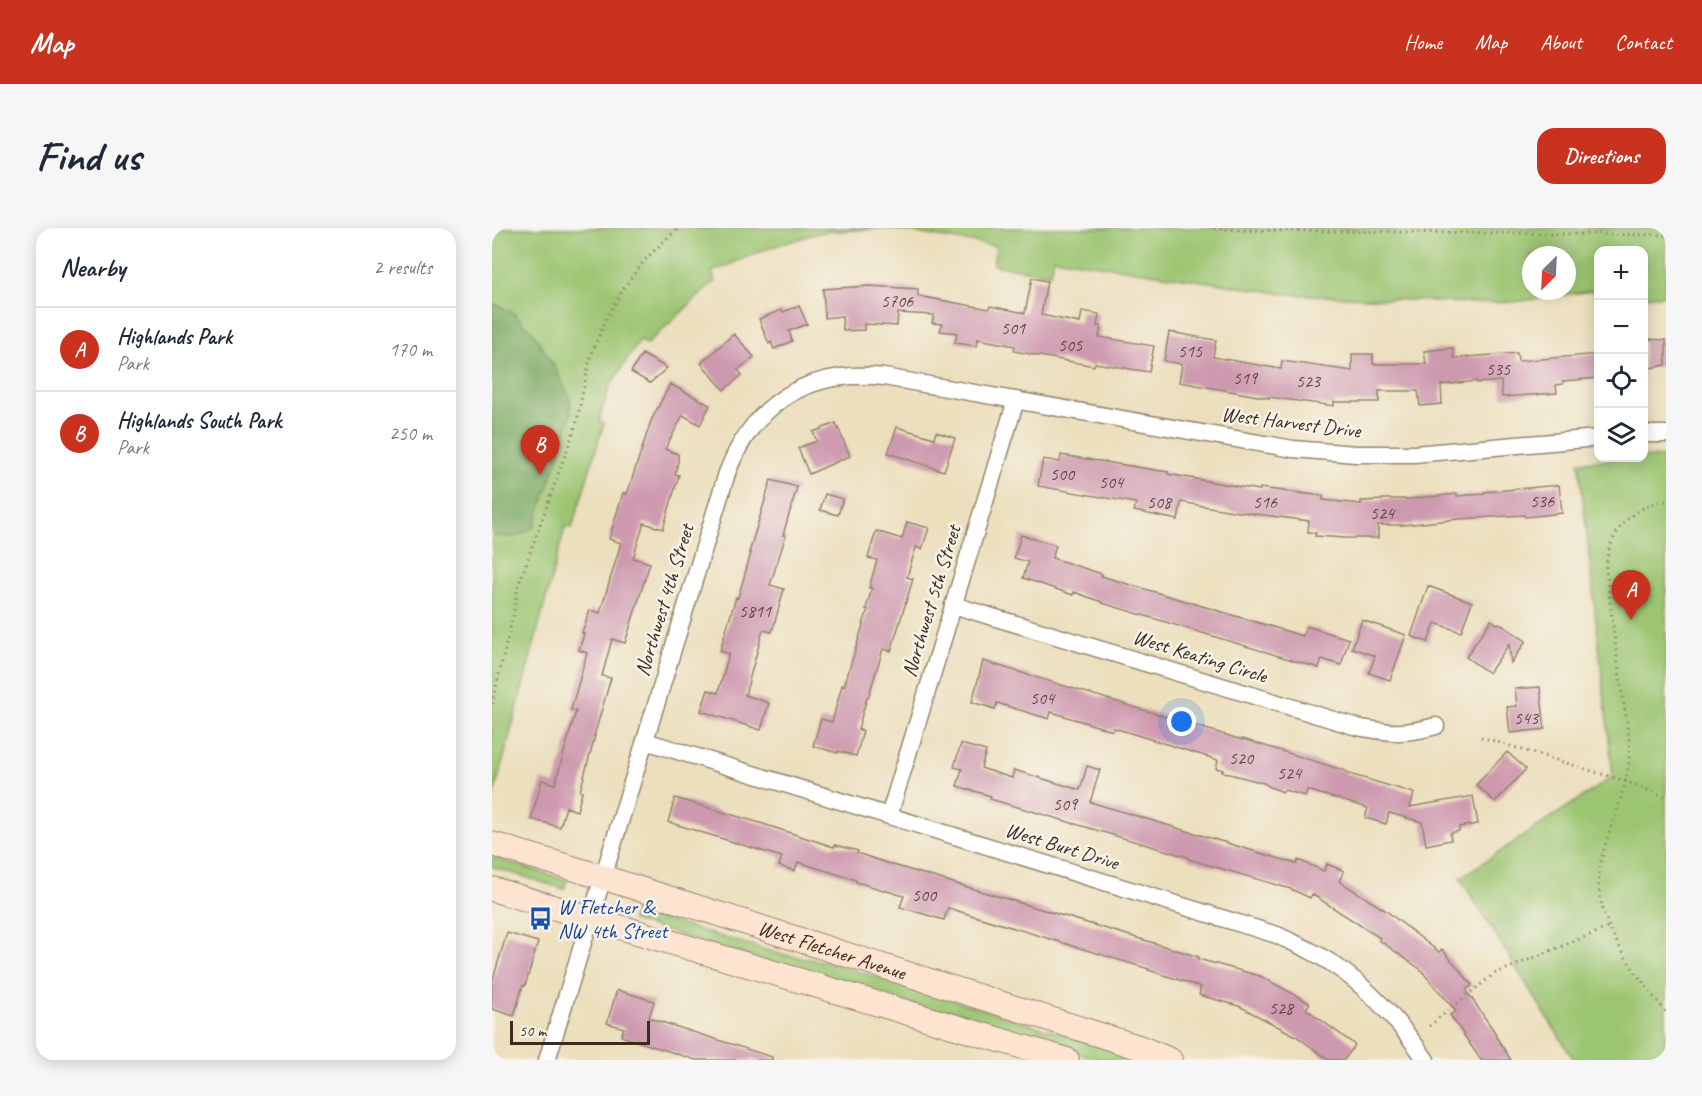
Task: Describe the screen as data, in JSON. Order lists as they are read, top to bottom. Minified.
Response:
{"streets":{"main road":["West Fletcher Avenue"],"street":["West Harvest Drive","Northwest 4th Street","Northwest 5th Street","West Keating Circle","West Burt Drive"]},"crossings":[["West Harvest Drive","Northwest 4th Street"],["West Harvest Drive","Northwest 5th Street"],["Northwest 4th Street","Northwest 5th Street"],["Northwest 4th Street","West Burt Drive"],["Northwest 4th Street","West Fletcher Avenue"],["Northwest 5th Street","West Keating Circle"],["Northwest 5th Street","West Burt Drive"]],"places":{"bus stop":["W Fletcher & NW 4th Street"]},"house_numbers":["5706","501","505","515","535","519","523","500","504","536","508","516","524","5811","504","543","520","524","509","500","528"],"scale_bar":"50 m","north":"bottom left","page":{"header":"Map","nav":["Home","Map","About","Contact"],"buttons":"Directions","title":"Find us","heading":["Nearby","2 results"],"map_buttons":["+","−"],"list":[{"mark":"A","name":"Highlands Park","note":"Park","value":"170 m"},{"mark":"B","name":"Highlands South Park","note":"Park","value":"250 m"}],"pins":["B","A"],"scale":"50 m"}}
